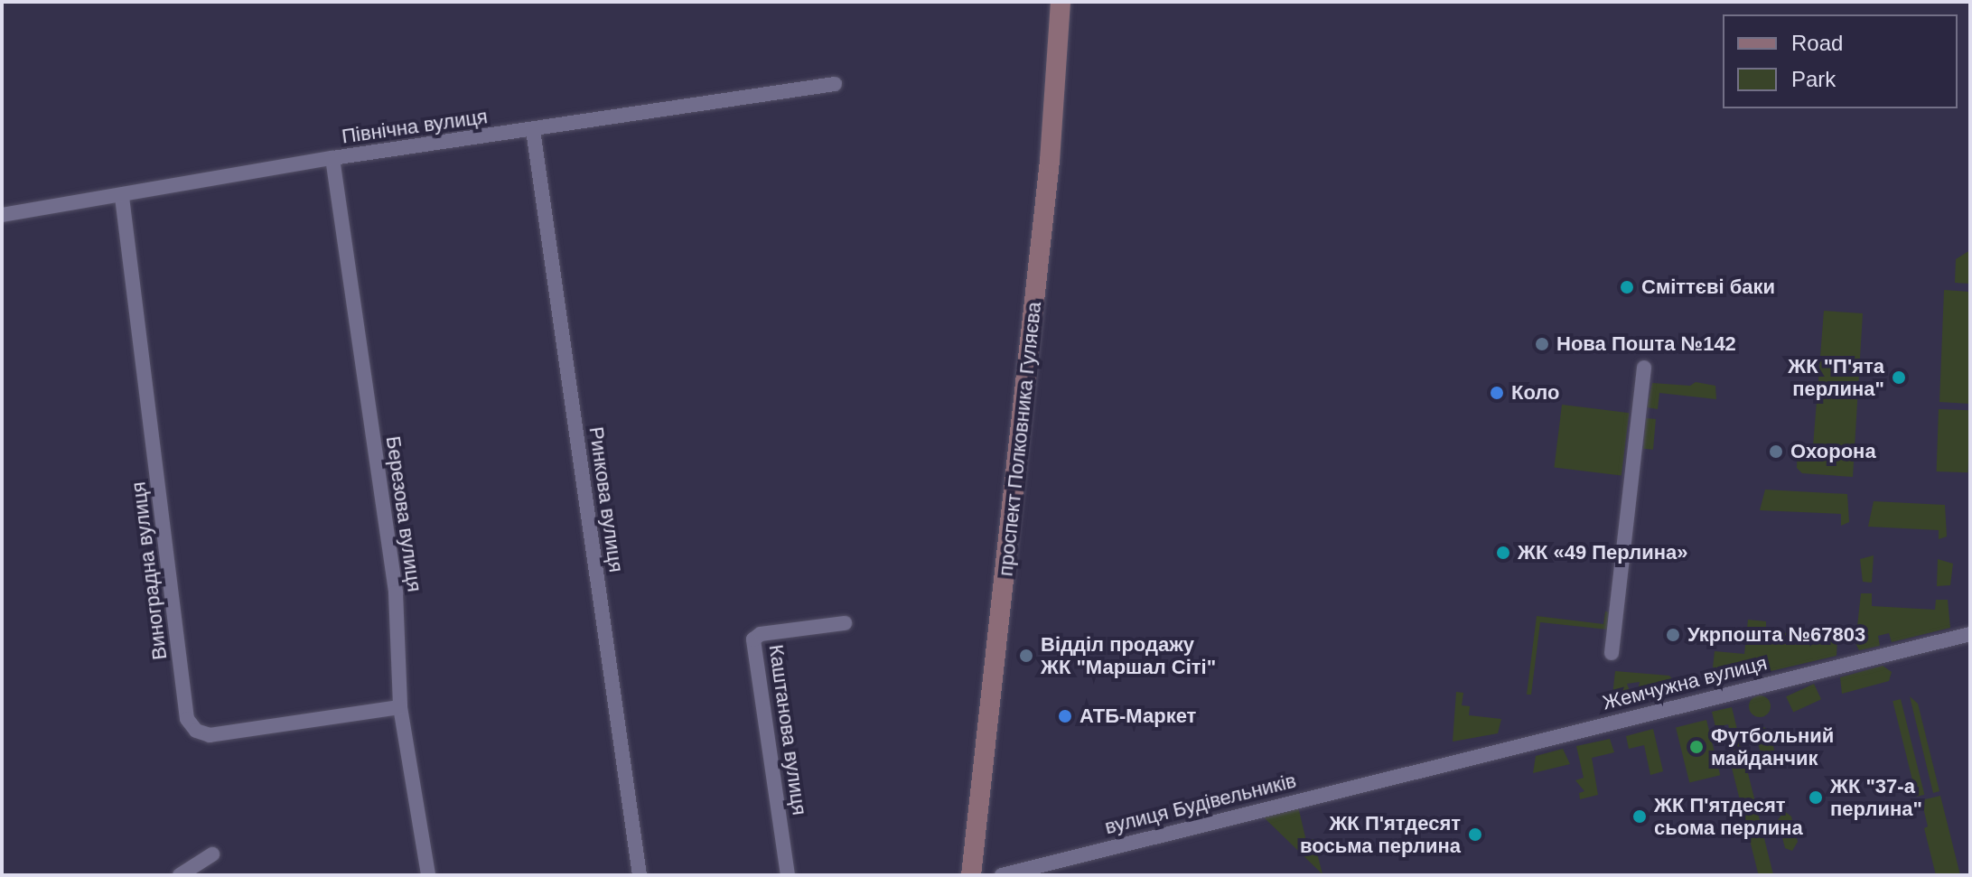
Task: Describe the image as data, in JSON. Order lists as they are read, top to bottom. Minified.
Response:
{"streets":{"main road":["проспект Полковника Гуляєва"],"street":["Північна вулиця","Ринкова вулиця","Березова вулиця","Виноградна вулиця","Жемчужна вулиця","Каштанова вулиця","вулиця Будівельників"]},"crossings":[["Північна вулиця","Ринкова вулиця"],["Північна вулиця","Березова вулиця"],["Північна вулиця","Виноградна вулиця"],["Березова вулиця","Виноградна вулиця"],["Жемчужна вулиця","вулиця Будівельників"]],"places":["Сміттєві баки","Нова Пошта №142","ЖК \"П'ята перлина\"","Коло","Охорона","ЖК «49 Перлина»","Укрпошта №67803","Відділ продажу ЖК \"Маршал Сіті\"","АТБ-Маркет","Футбольний майданчик","ЖК \"37-а перлина\"","ЖК П'ятдесят сьома перлина","ЖК П'ятдесят восьма перлина"],"legend":["Road","Park"]}
